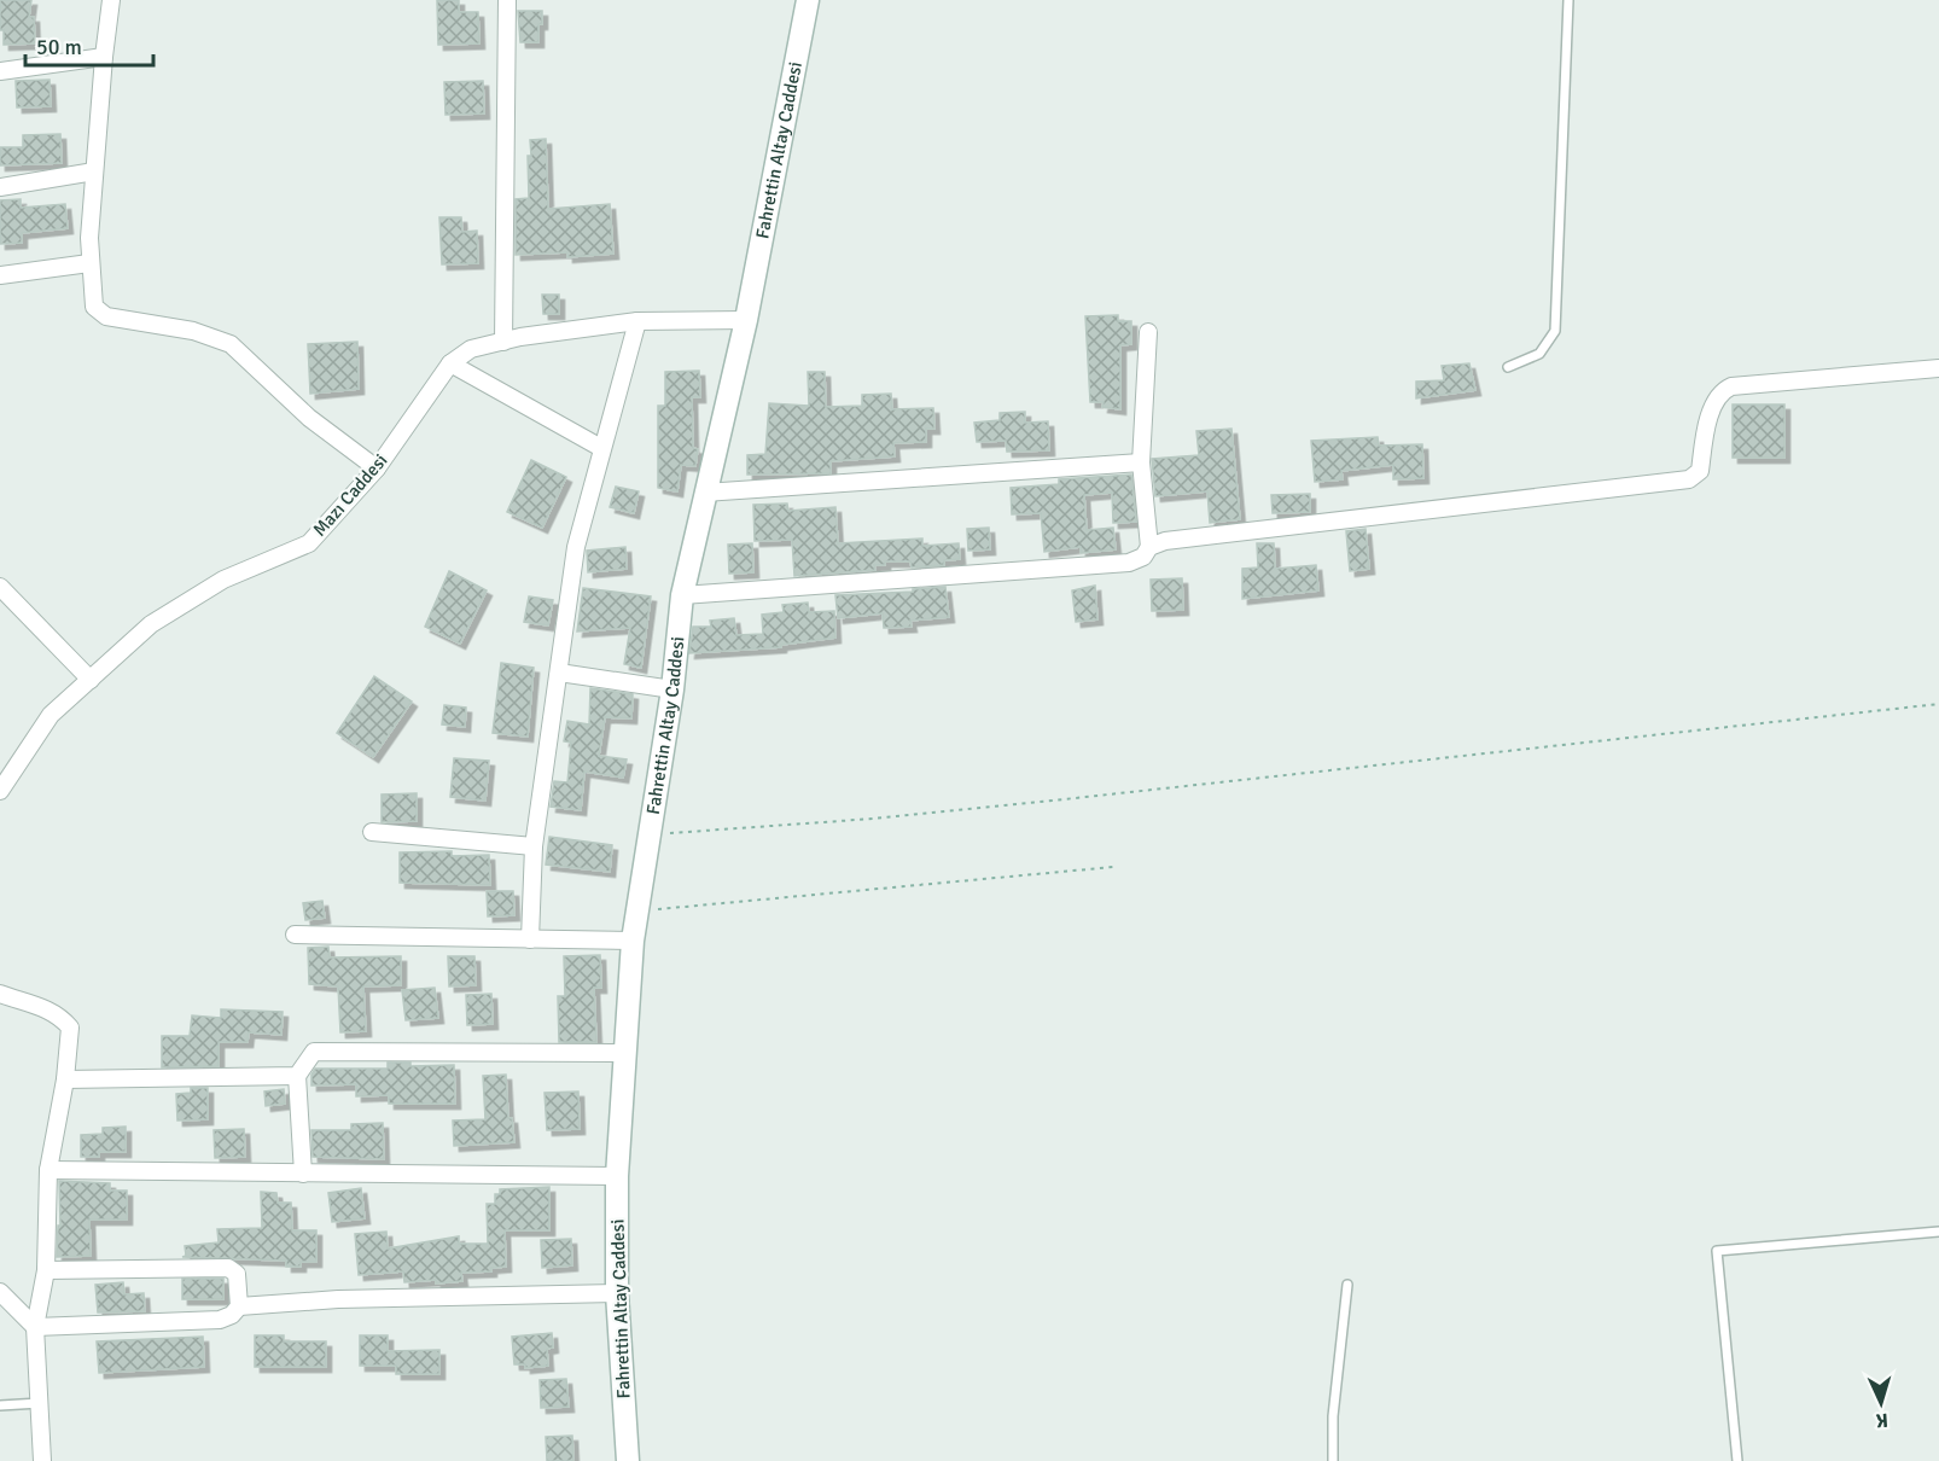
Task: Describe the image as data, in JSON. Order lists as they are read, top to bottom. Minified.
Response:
{"streets":{"street":["Fahrettin Altay Caddesi","Mazı Caddesi"]},"crossings":[["Fahrettin Altay Caddesi","Mazı Caddesi"]],"scale_bar":"50 m","north":"bottom"}
